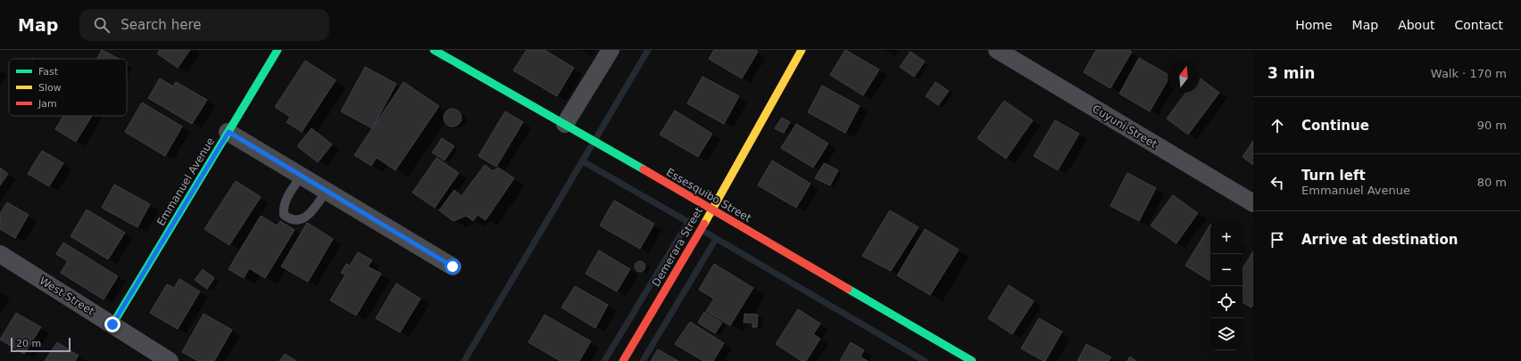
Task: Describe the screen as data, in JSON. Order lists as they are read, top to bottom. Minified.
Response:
{"streets":{"street":["Cuyuni Street","Emmanuel Avenue","Essesquibo Street","Demerara Street","West Street"]},"crossings":[["Emmanuel Avenue","West Street"],["Essesquibo Street","Demerara Street"]],"legend":["Fast","Slow","Jam"],"scale_bar":"20 m","north":"top","page":{"header":"Map","search":"Search here","nav":["Home","Map","About","Contact"],"heading":["3 min","Walk · 170 m"],"list":[["Continue","90 m"],["Turn left","Emmanuel Avenue","80 m"],"Arrive at destination"],"map_buttons":["+","−"],"scale":"20 m"}}
